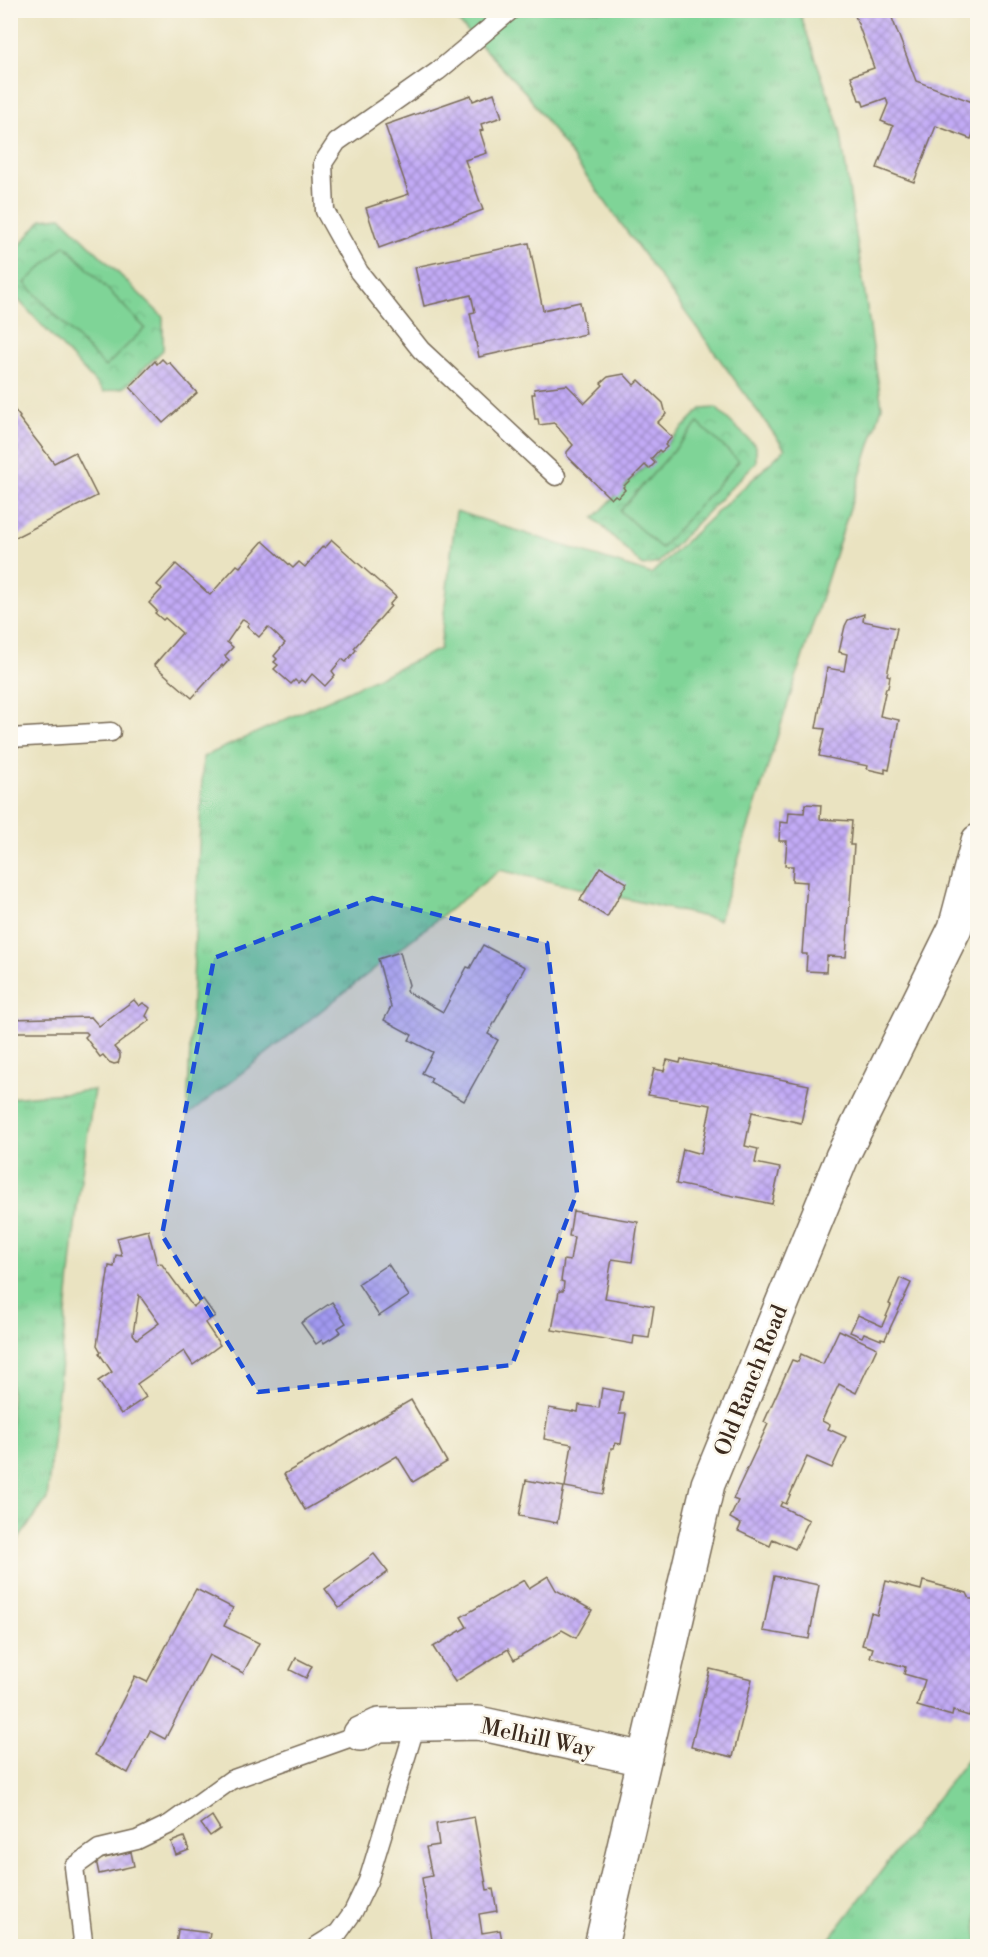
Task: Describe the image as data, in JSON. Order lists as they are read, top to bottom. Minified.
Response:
{"streets":{"street":["Old Ranch Road","Melhill Way"]},"crossings":[["Old Ranch Road","Melhill Way"]]}
